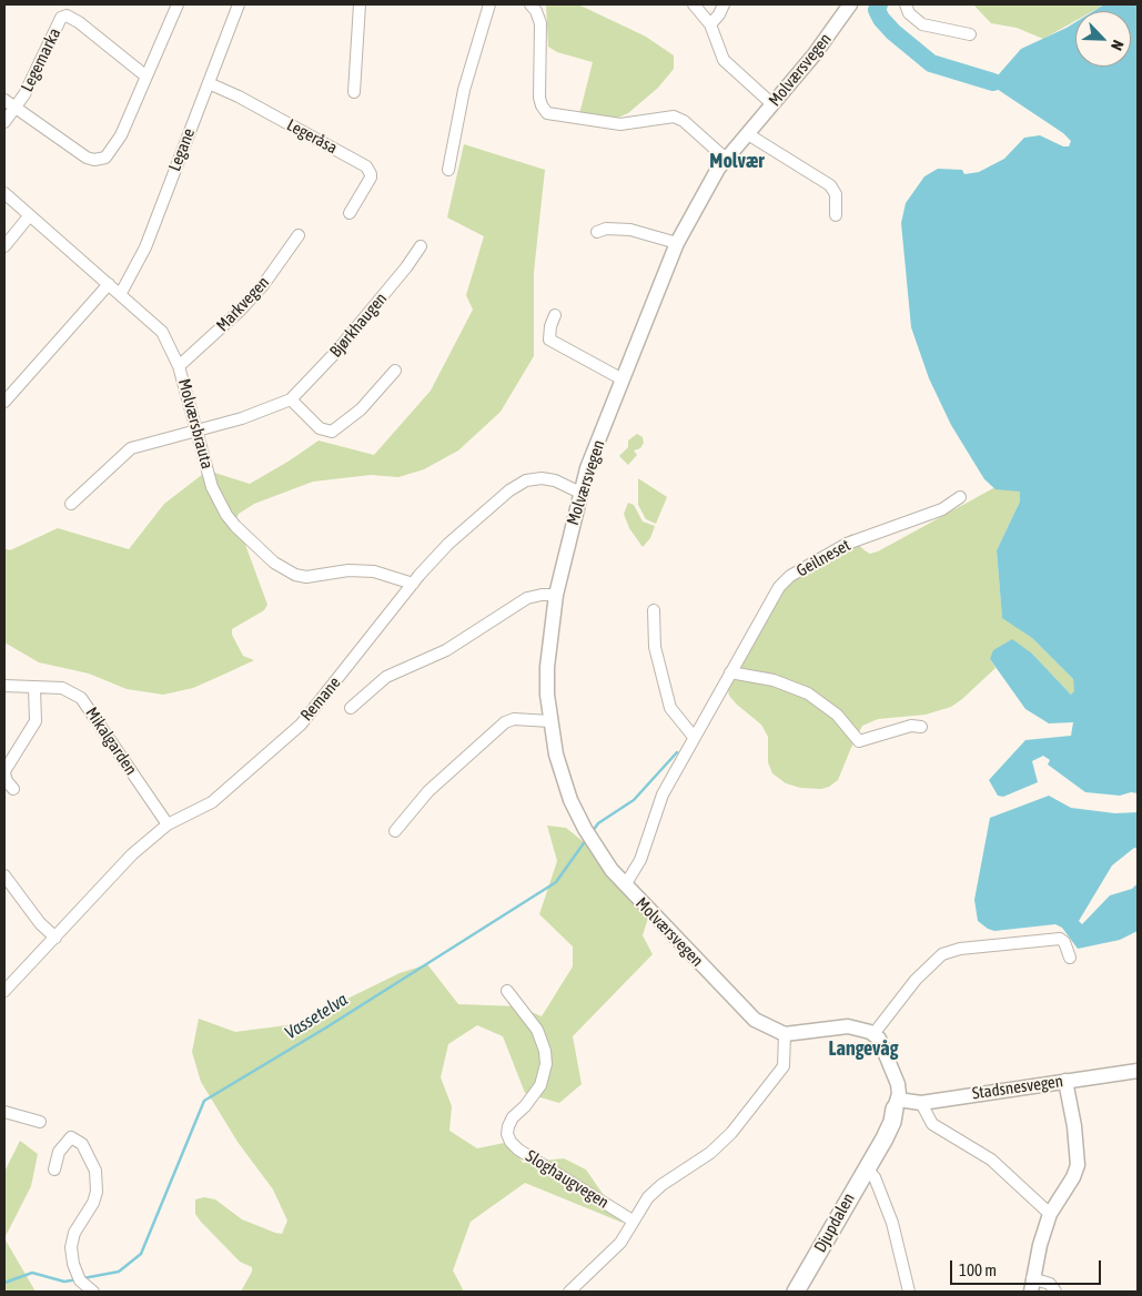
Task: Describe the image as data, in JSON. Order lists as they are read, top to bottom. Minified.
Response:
{"streets":{"main road":["Djupdalen"],"street":["Legemarka","Molværsvegen","Legeråsa","Legane","Markvegen","Bjørkhaugen","Molværsbrauta","Geilneset","Remane","Mikalgarden","Stadsnesvegen","Sloghaugvegen"]},"crossings":[["Molværsvegen","Geilneset"],["Molværsvegen","Remane"],["Legeråsa","Legane"],["Legane","Molværsbrauta"],["Markvegen","Molværsbrauta"],["Bjørkhaugen","Molværsbrauta"],["Molværsbrauta","Remane"],["Remane","Mikalgarden"],["Stadsnesvegen","Djupdalen"]],"districts":["Molvær","Langevåg"],"water":["Vassetelva"],"scale_bar":"100 m","north":"bottom right"}
